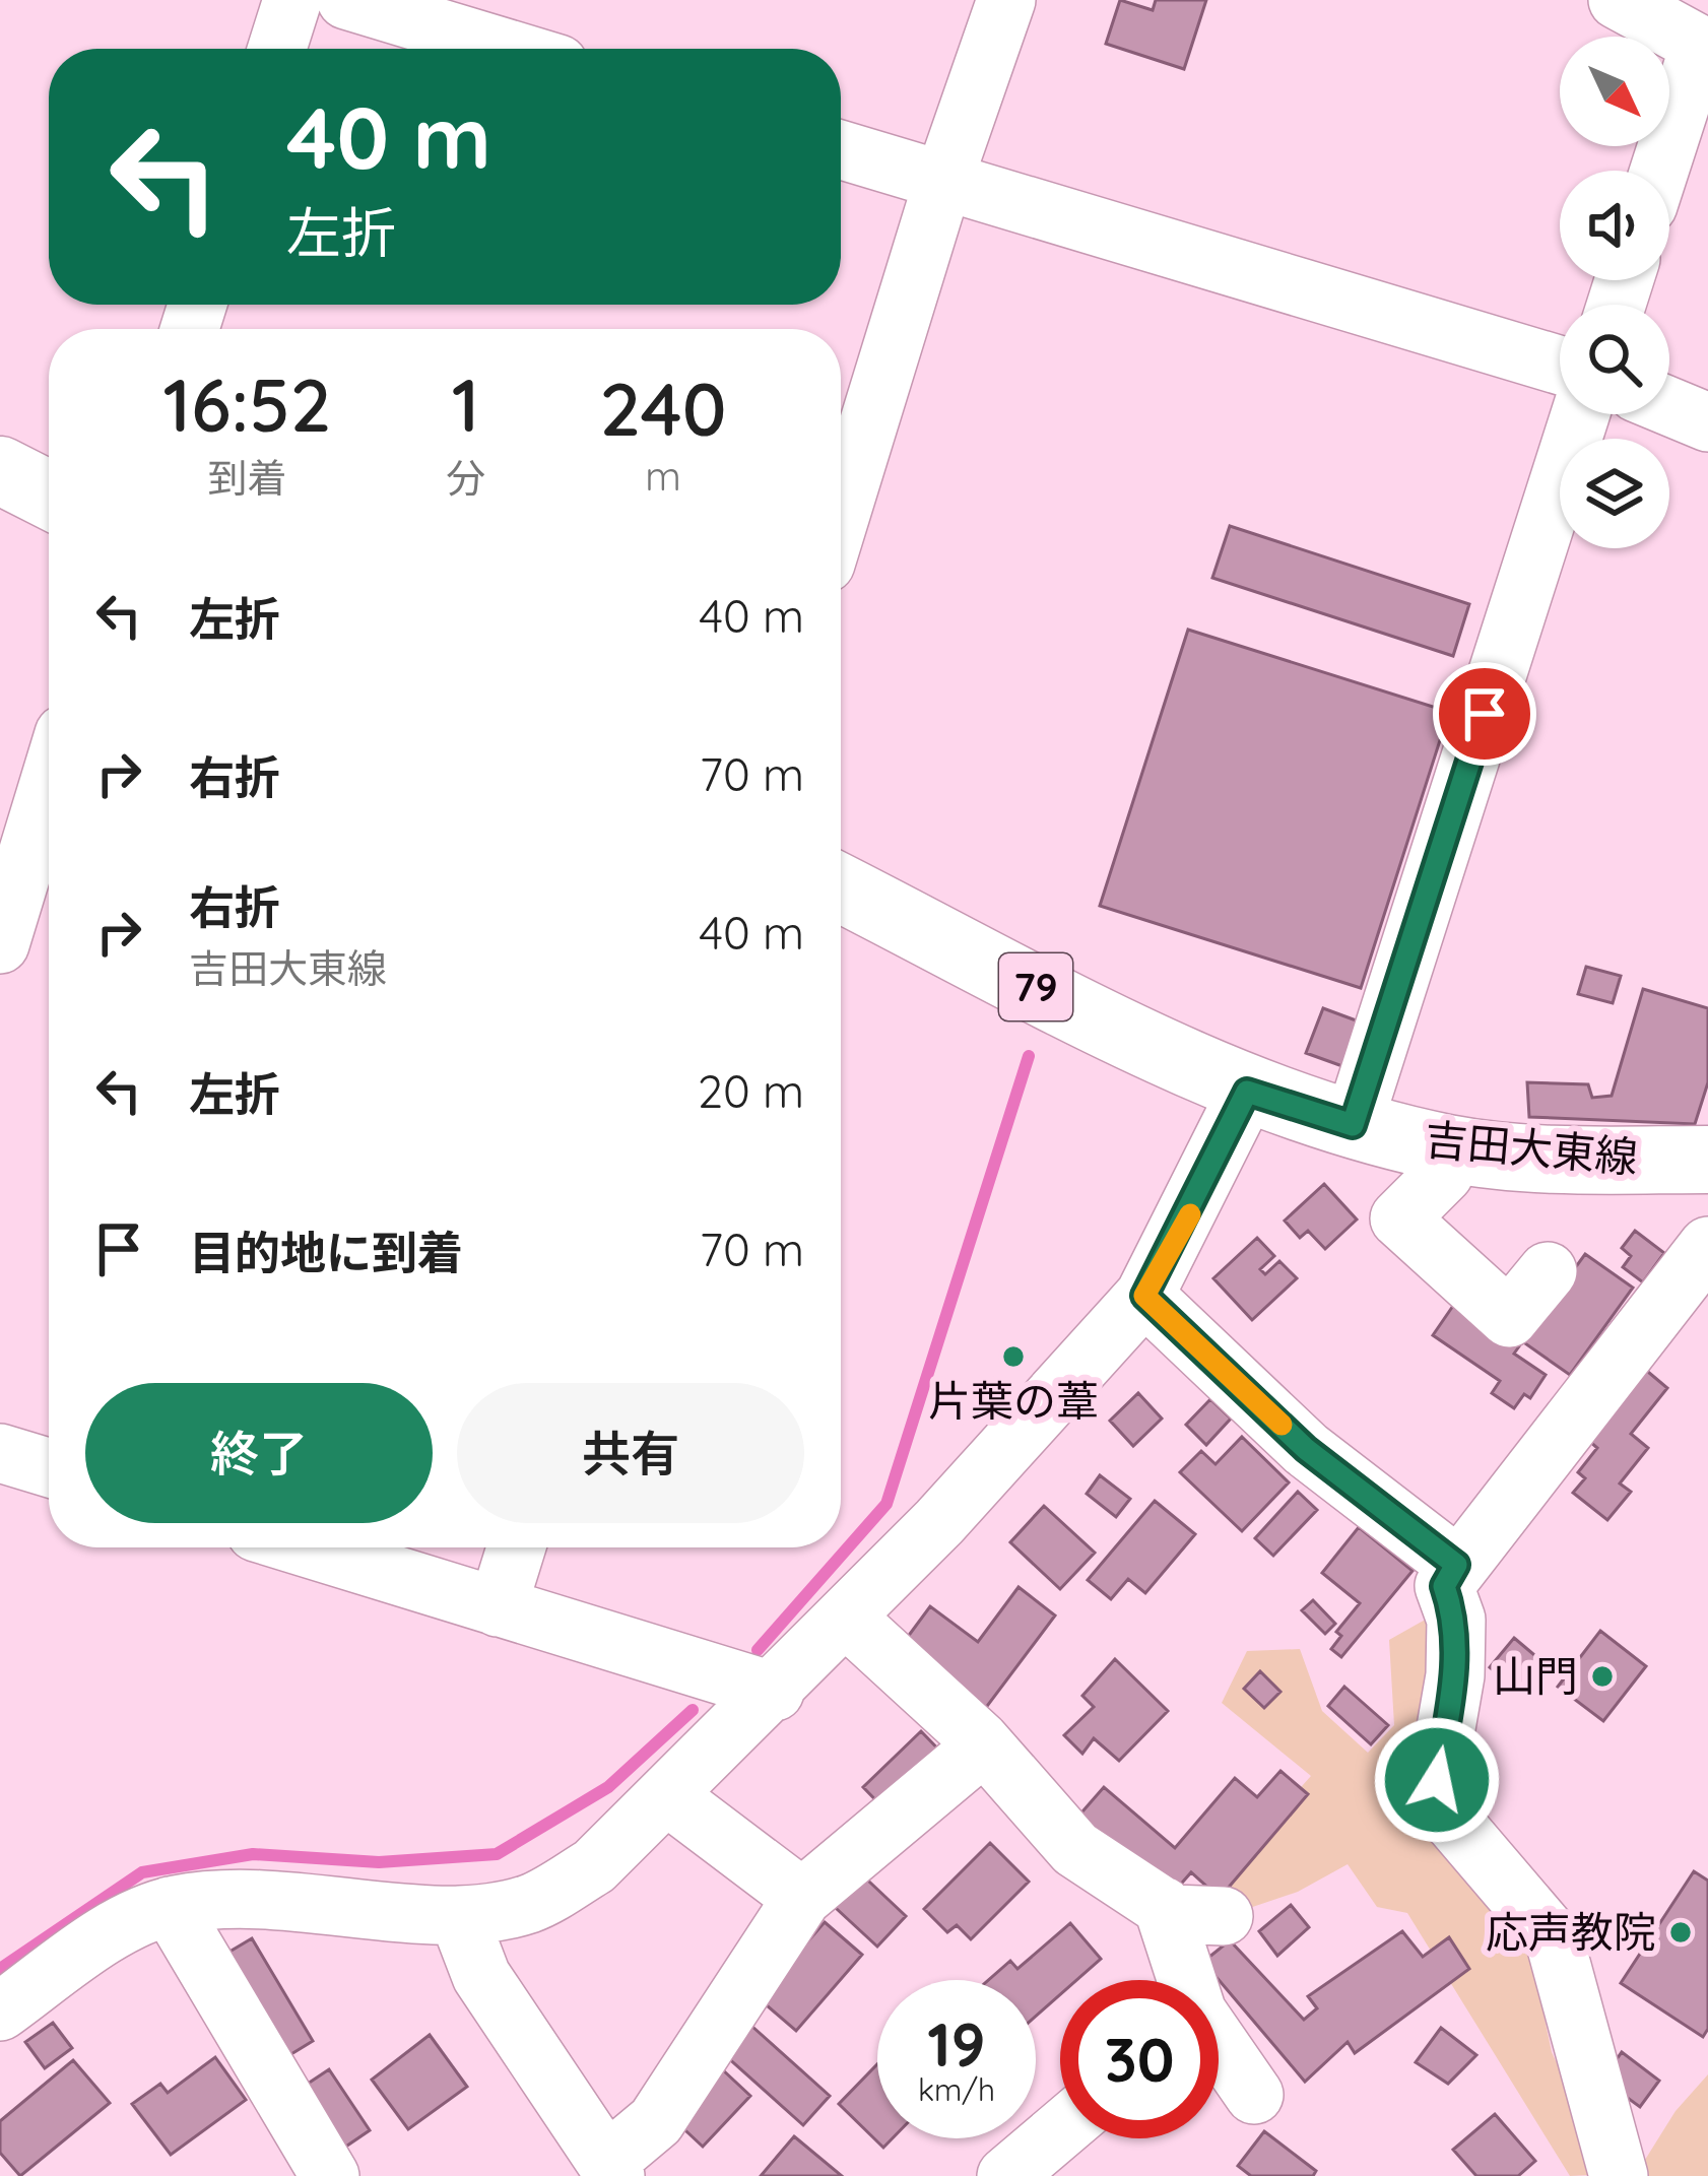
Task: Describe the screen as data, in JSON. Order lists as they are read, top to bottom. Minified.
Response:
{"streets":{"main road":["79","吉田大東線"]},"places":["片葉の葦","山門","応声教院"],"north":"bottom right","page":{"turn":["40 m","左折"],"eta":["16:52","到着","1","分","240","m"],"list":[{"name":"左折","value":"40 m"},{"name":"右折","value":"70 m"},{"name":"右折","note":"吉田大東線","value":"40 m"},{"name":"左折","value":"20 m"},{"name":"目的地に到着","value":"70 m"}],"buttons":["終了","共有"],"speed":"19 km/h","limit":"30"}}
